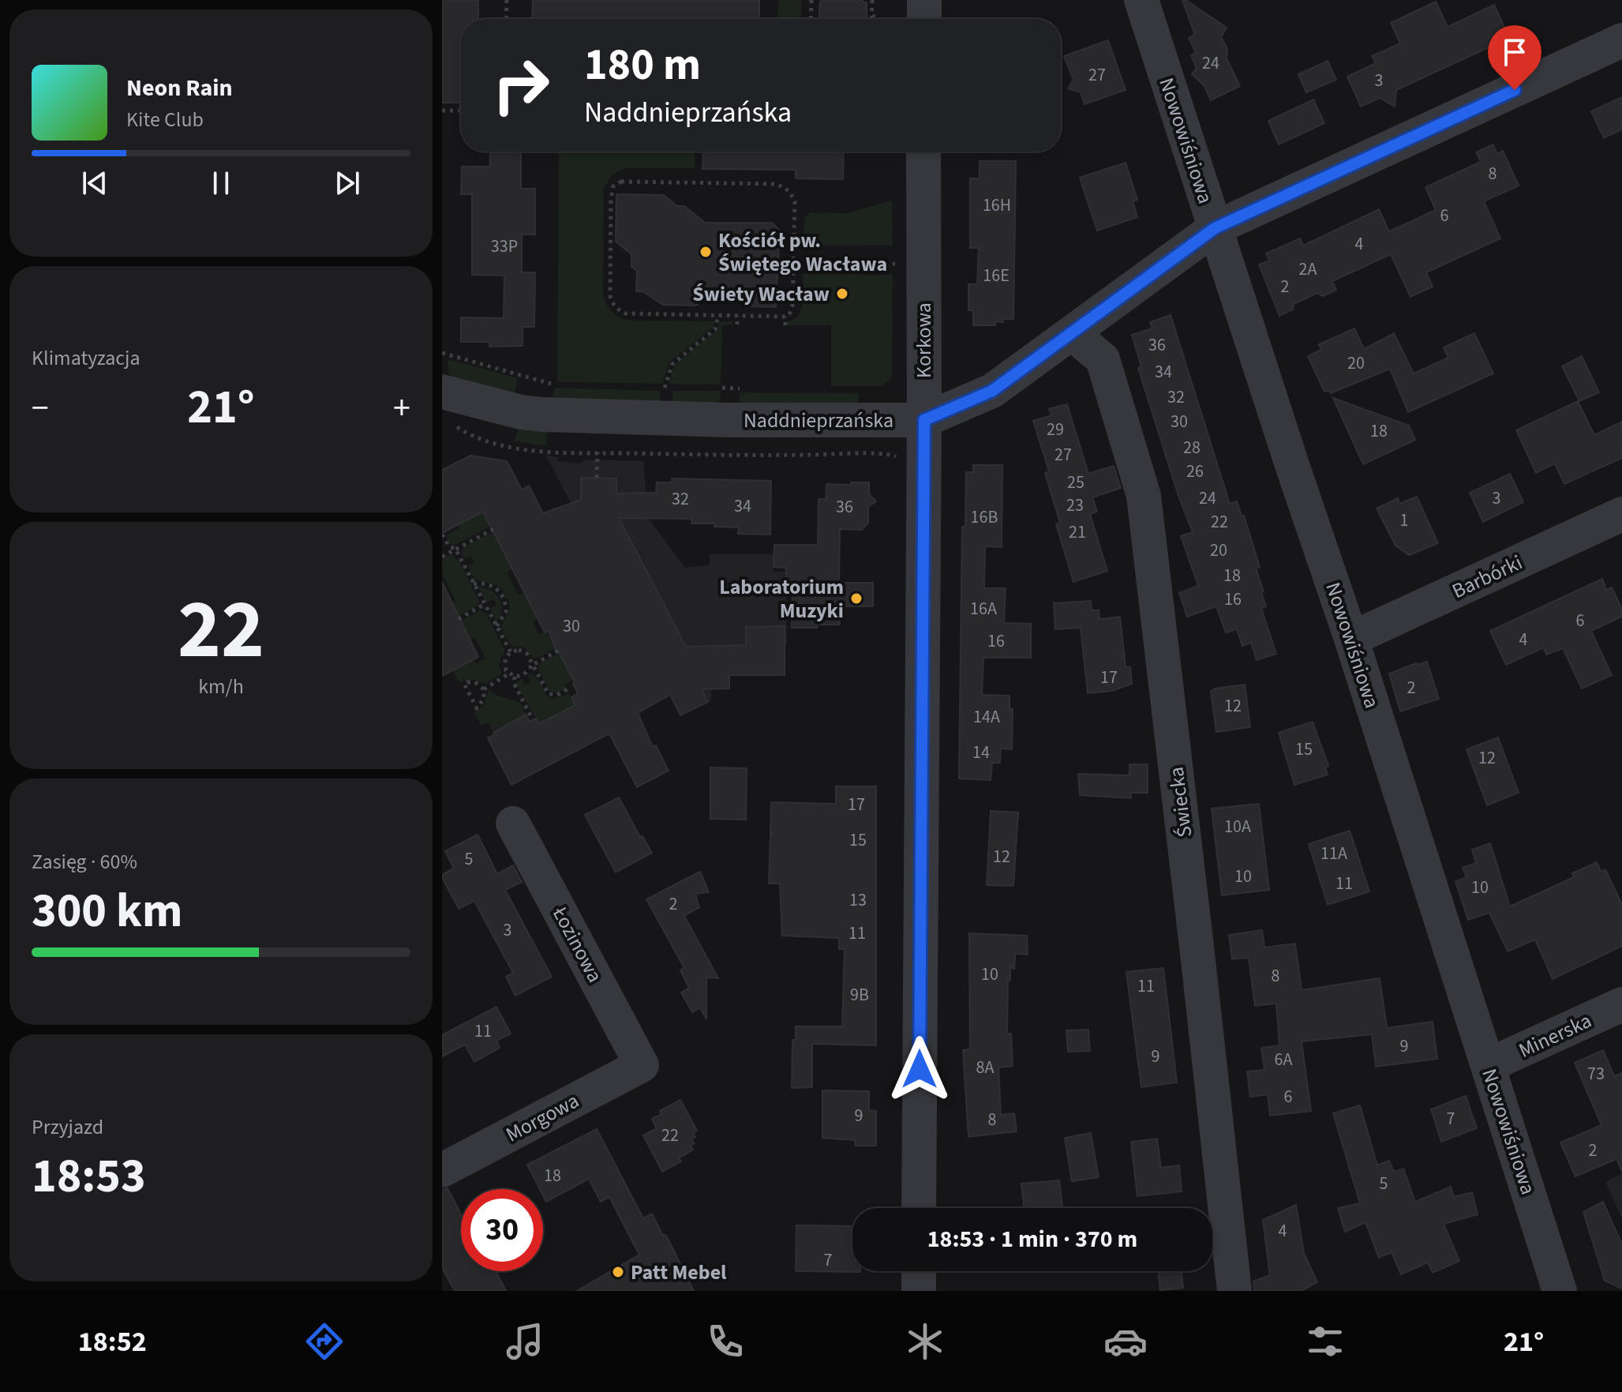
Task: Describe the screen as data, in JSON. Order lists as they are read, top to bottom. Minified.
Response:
{"streets":{"street":["Nowowiśniowa","Korkowa","Naddnieprzańska","Barbórki","Świecka","Łozinowa","Minerska","Morgowa"]},"crossings":[["Nowowiśniowa","Naddnieprzańska"],["Nowowiśniowa","Barbórki"],["Nowowiśniowa","Minerska"],["Korkowa","Naddnieprzańska"],["Naddnieprzańska","Świecka"],["Łozinowa","Morgowa"]],"places":["Kościół pw. Świętego Wacława","Świety Wacław","Laboratorium Muzyki","Patt Mebel"],"house_numbers":["24","27","3","8","16H","6","4","33P","2A","16E","2","36","20","34","32","30","29","18","28","27","26","25","24","3","32","23","34","36","16B","1","22","21","20","18","16","16A","6","30","4","16","17","2","12","14A","15","14","12","17","10A","15","11A","12","5","10","11","10","13","2","3","11","10","8","11","9B","11","9","9","6A","8A","73","6","9","7","8","22","2","18","5","4","7"],"page":{"turn":["180 m","Naddnieprzańska"],"song":["Neon Rain","Kite Club"],"tile":["Klimatyzacja",["22","km/h"],["Zasięg · 60%","300 km"],["Przyjazd","18:53"]],"heat":["−","21°","+"],"limit":"30","trip":"18:53 · 1 min · 370 m","tabs":["18:52","21°"]}}
